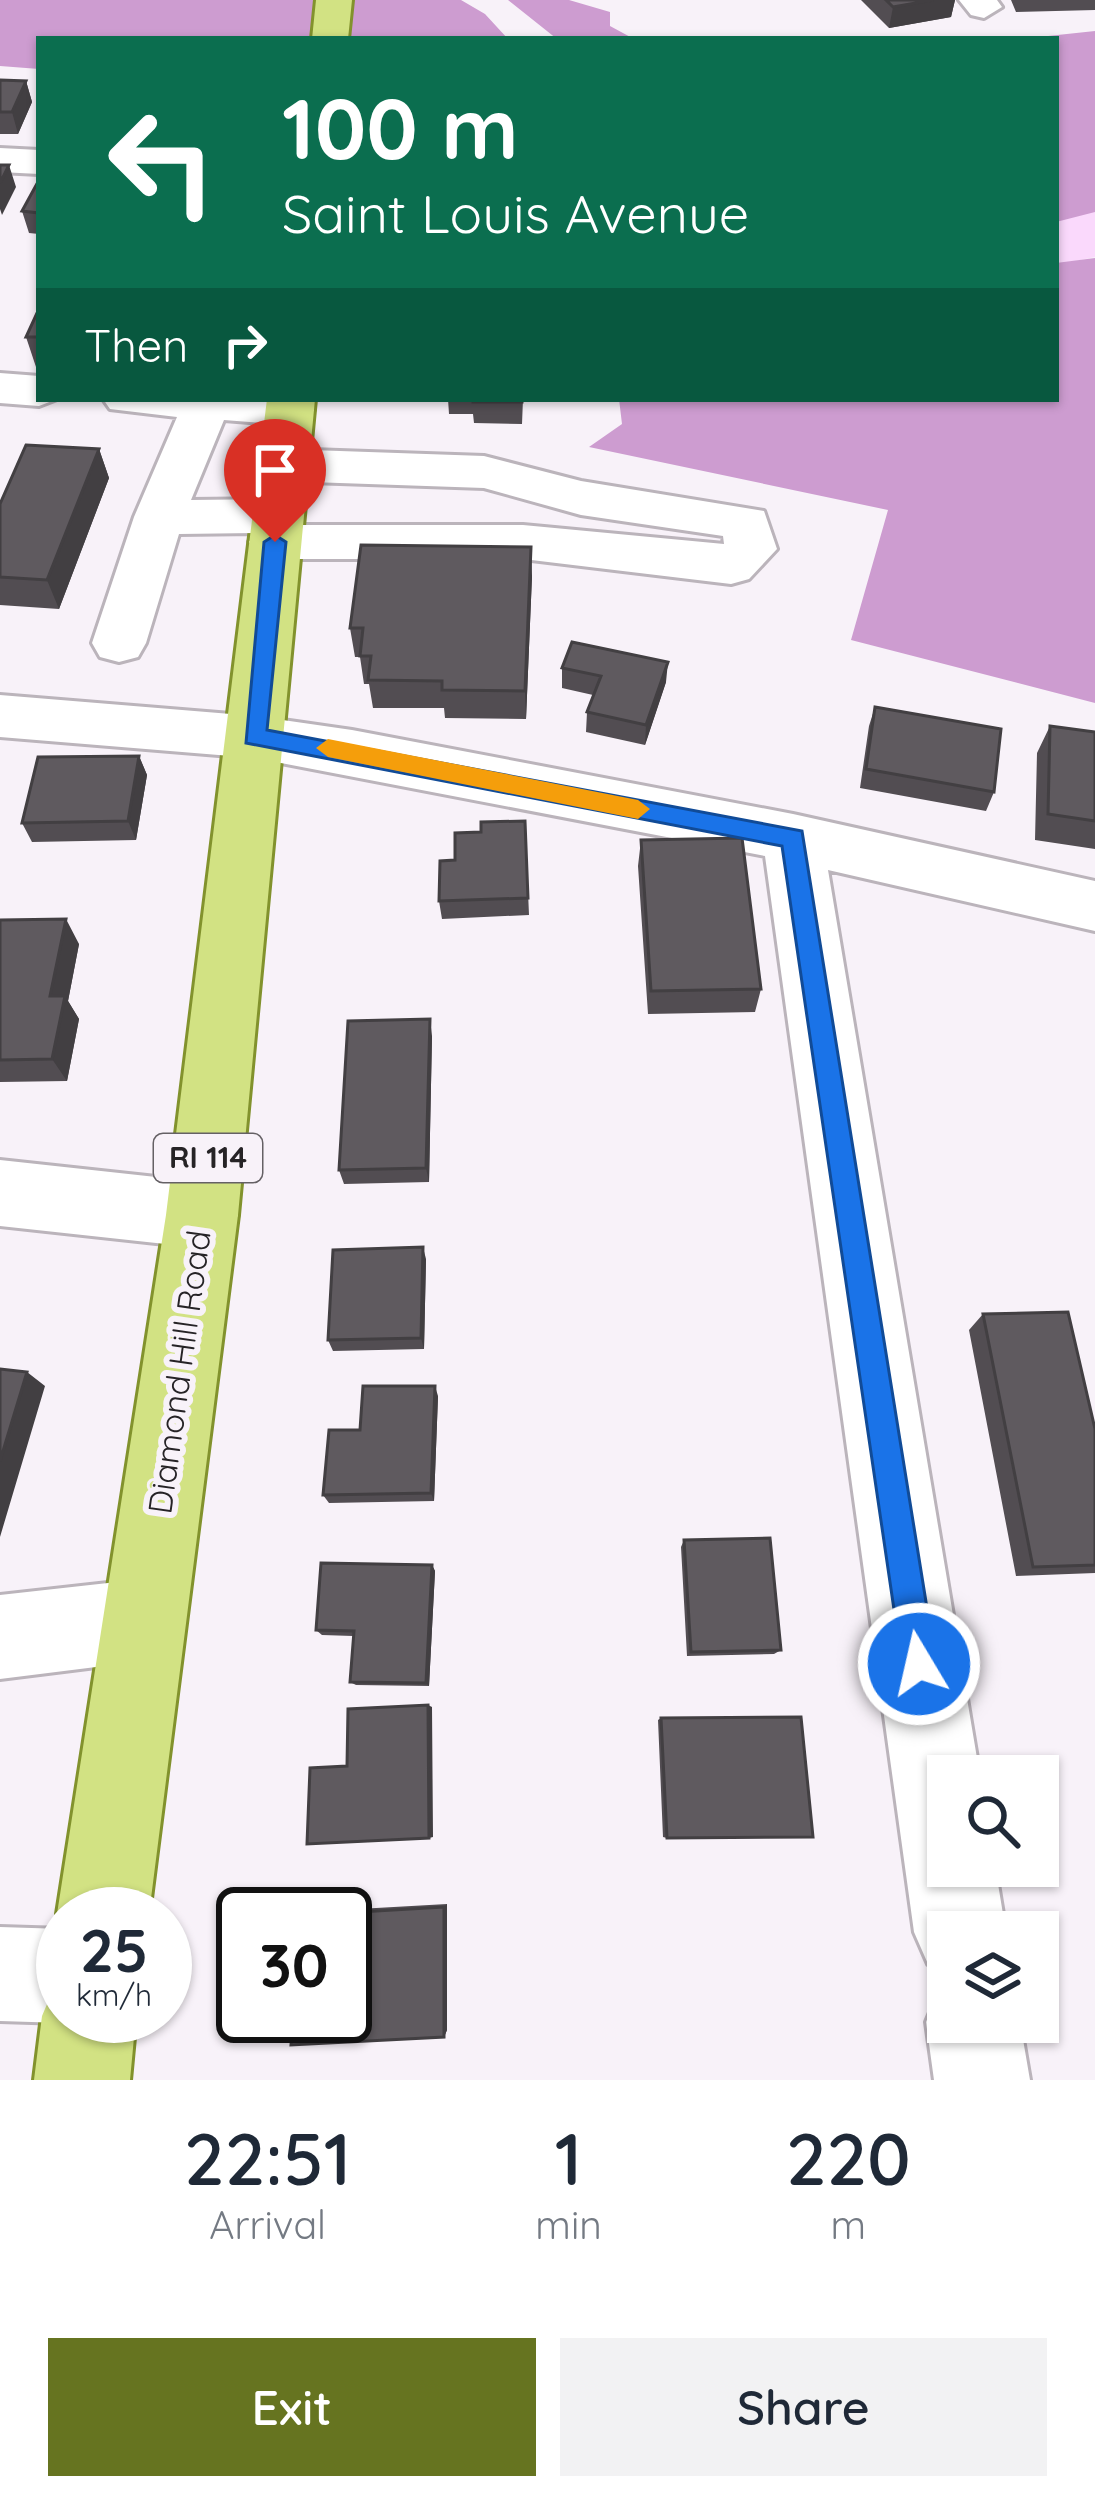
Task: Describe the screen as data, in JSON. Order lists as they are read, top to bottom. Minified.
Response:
{"streets":{"main road":["RI 114","Diamond Hill Road"]},"page":{"turn":["100 m","Saint Louis Avenue"],"then":"Then","speed":"25 km/h","limit":"30","eta":["22:51","Arrival","1","min","220","m"],"buttons":["Exit","Share"]}}
